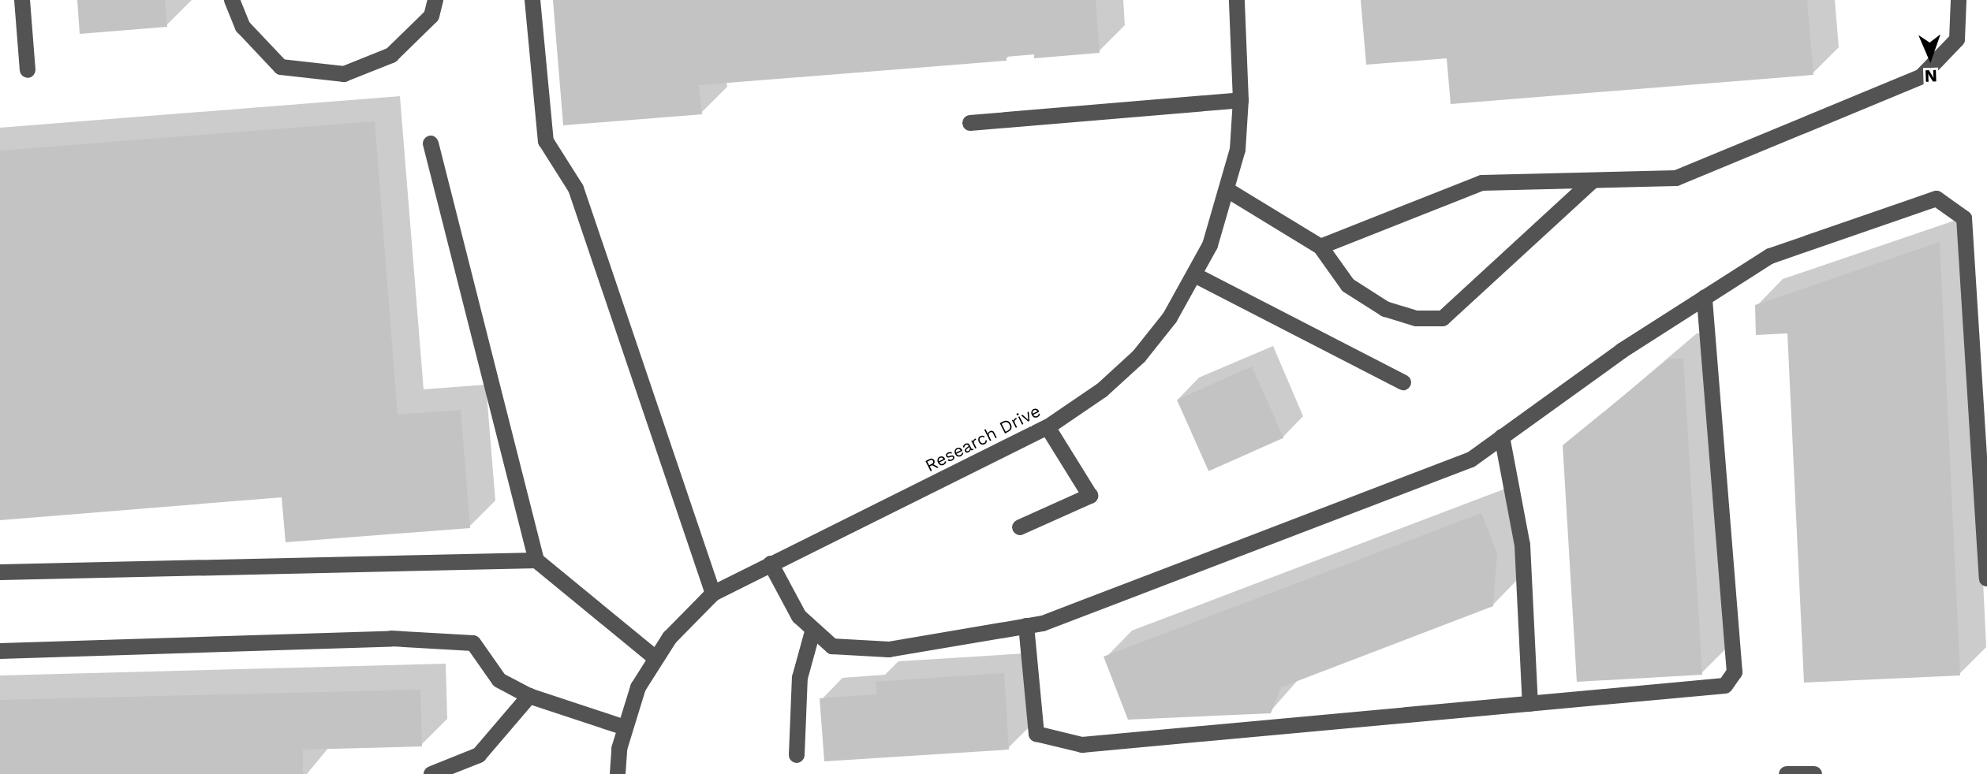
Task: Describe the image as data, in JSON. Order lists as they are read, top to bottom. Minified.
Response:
{"streets":{"street":["Research Drive"]},"north":"bottom"}
